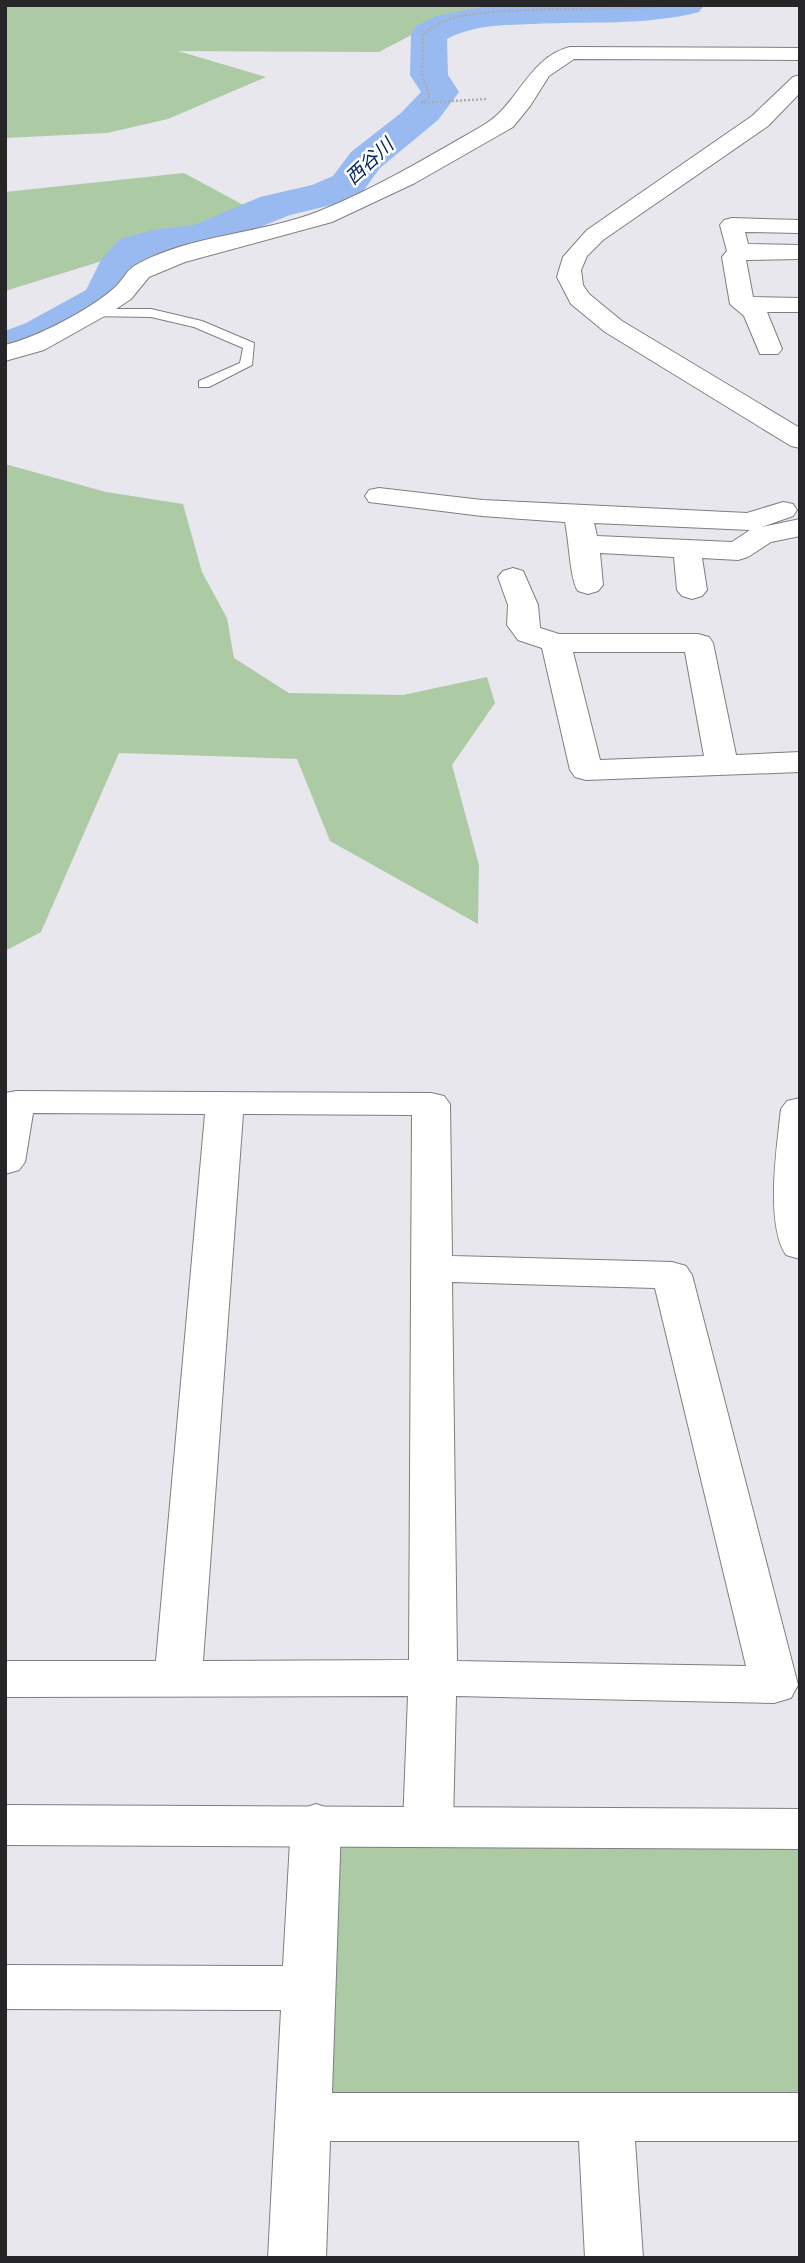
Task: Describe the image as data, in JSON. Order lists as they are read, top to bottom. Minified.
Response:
{"water":["西谷川"]}
